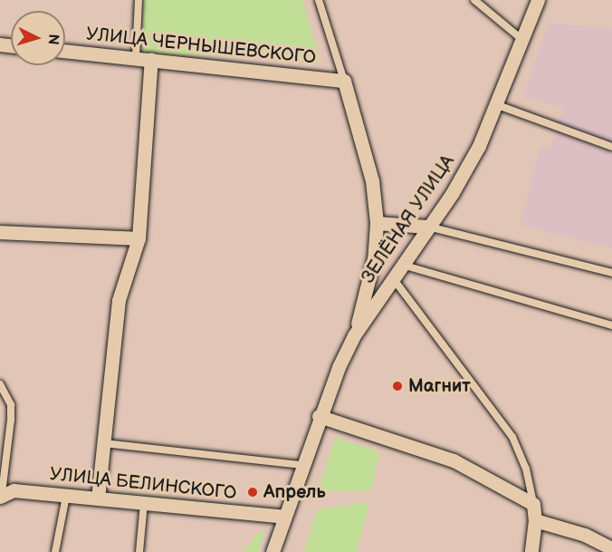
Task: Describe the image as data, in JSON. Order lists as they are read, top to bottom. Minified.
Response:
{"streets":{"street":["УЛИЦА ЧЕРНЫШЕВСКОГО","ЗЕЛЁНАЯ УЛИЦА","УЛИЦА БЕЛИНСКОГО"]},"crossings":[["УЛИЦА ЧЕРНЫШЕВСКОГО","ЗЕЛЁНАЯ УЛИЦА"],["ЗЕЛЁНАЯ УЛИЦА","УЛИЦА БЕЛИНСКОГО"]],"places":["Магнит","Апрель"],"north":"right"}
